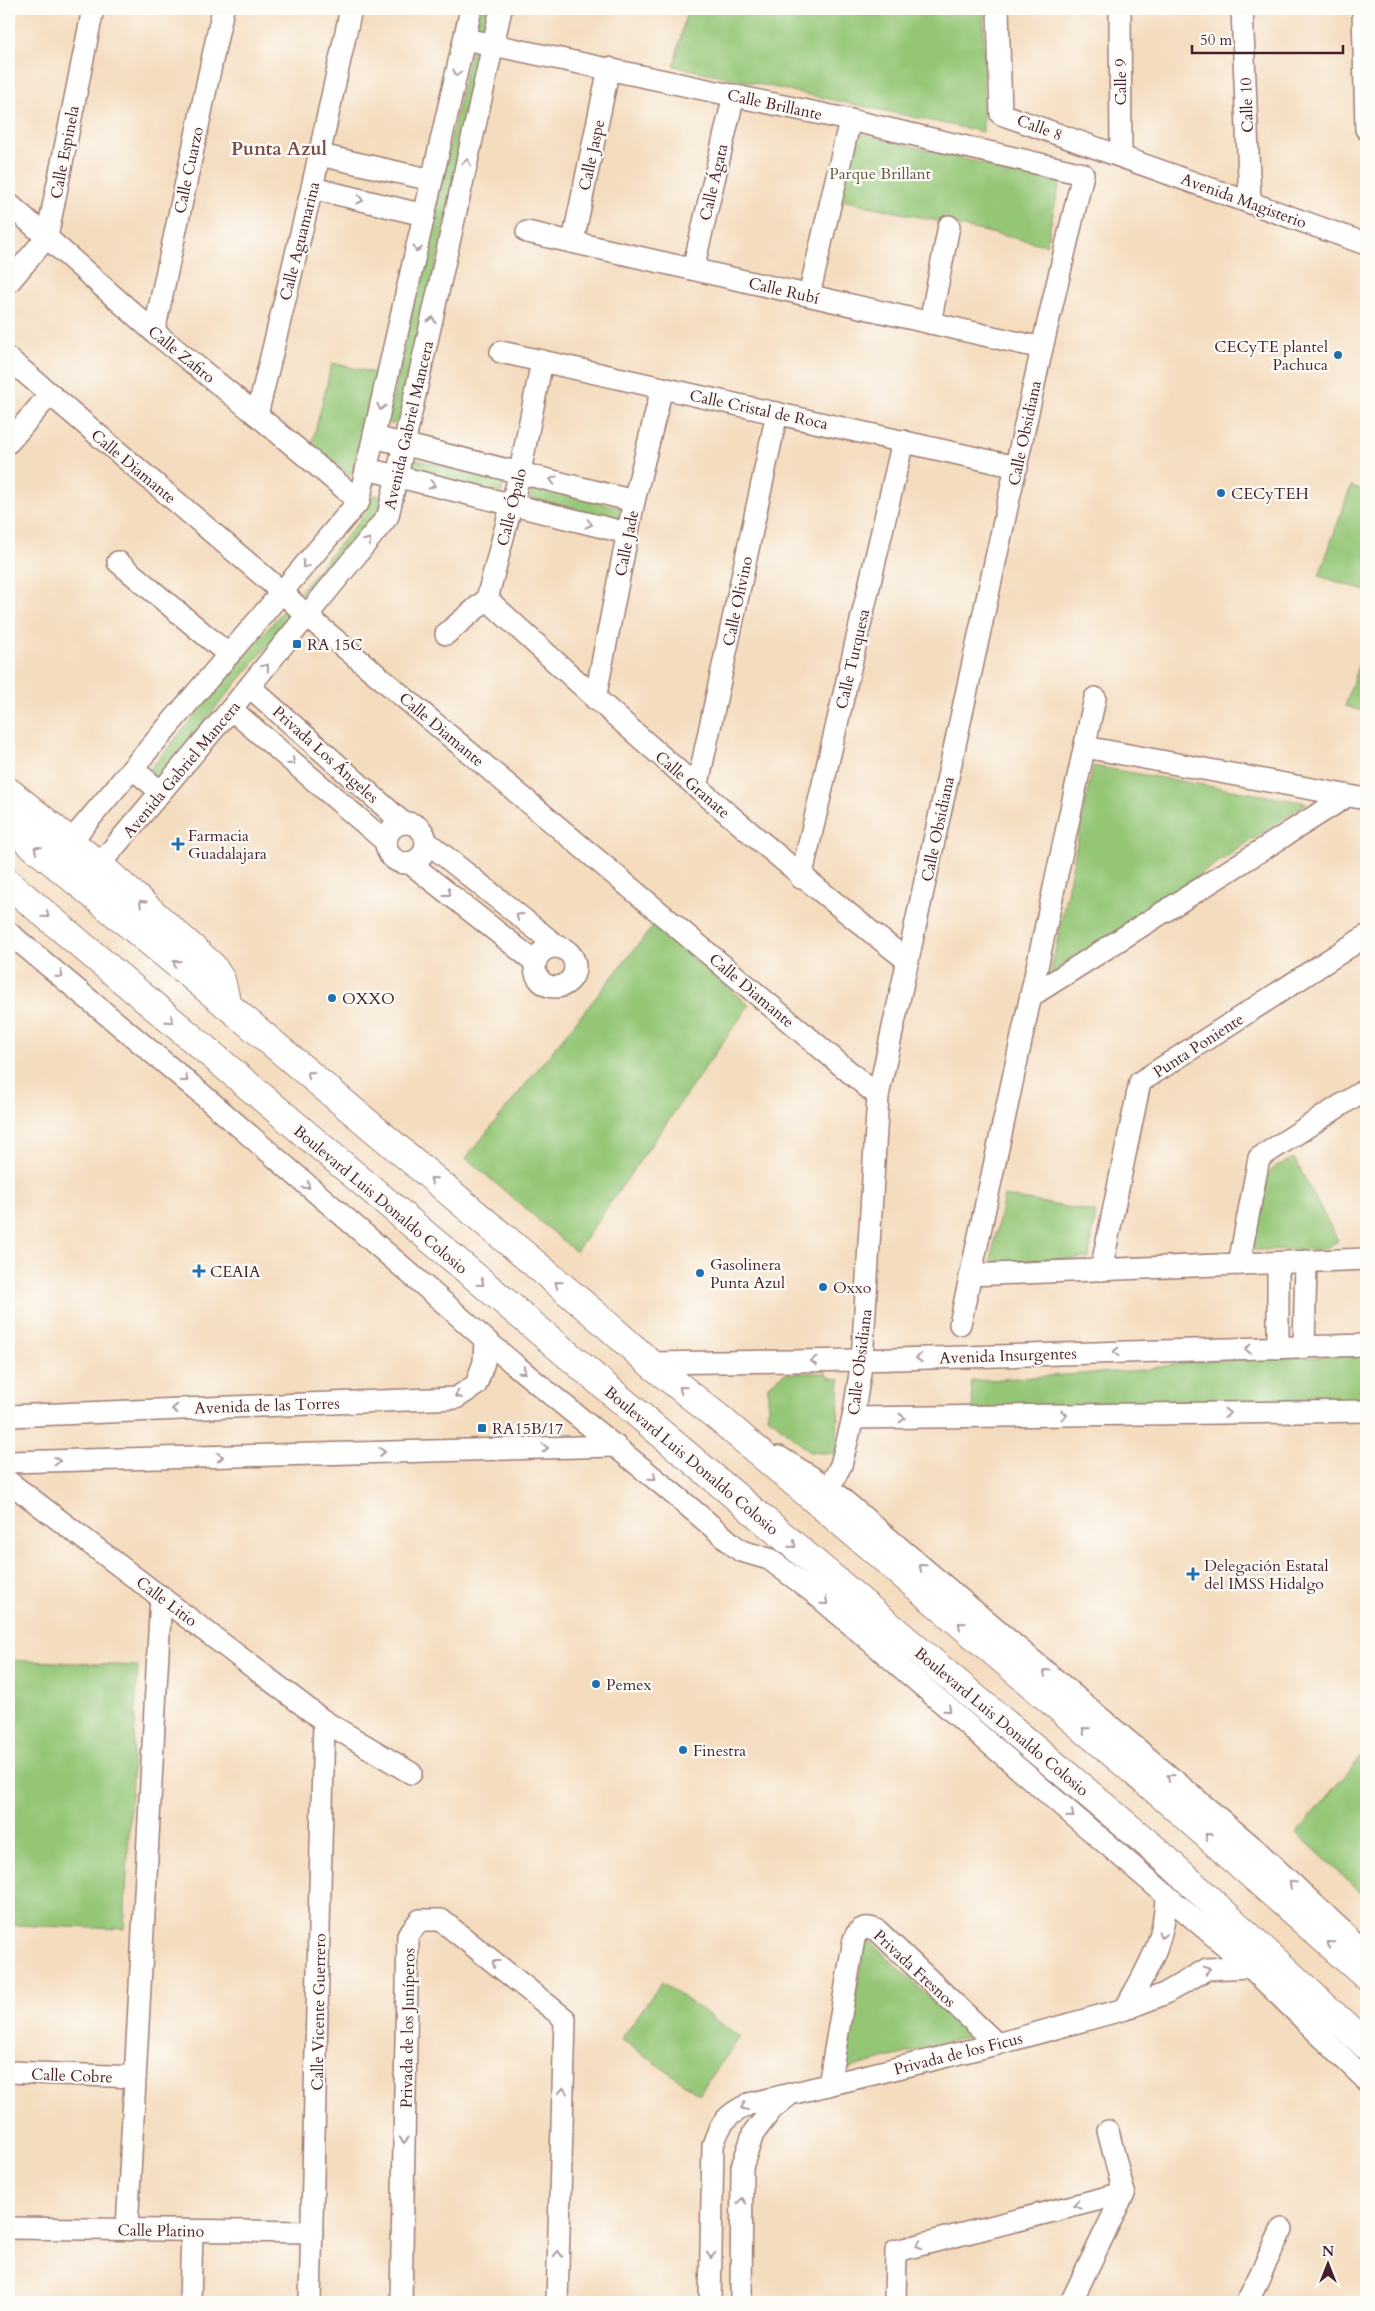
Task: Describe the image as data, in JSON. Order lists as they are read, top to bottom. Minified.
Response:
{"streets":{"main road":["Boulevard Luis Donaldo Colosio"],"street":["Calle 9","Calle Brillante","Calle 10","Calle 8","Calle Espinela","Calle Jaspe","Calle Cuarzo","Calle Ágata","Avenida Magisterio","Calle Aguamarina","Calle Rubí","Calle Zafiro","Calle Cristal de Roca","Avenida Gabriel Mancera","Calle Obsidiana","Calle Diamante","Calle Ópalo","Calle Jade","Calle Olivino","Calle Turquesa","Privada Los Ángeles","Calle Granate","Punta Poniente","Avenida Insurgentes","Avenida de las Torres","Calle Litio","Privada Fresnos","Calle Vicente Guerrero","Privada de los Juníperos","Privada de los Ficus","Calle Cobre","Calle Platino"]},"crossings":[["Calle 9","Calle 8"],["Calle 9","Avenida Magisterio"],["Calle Brillante","Calle Jaspe"],["Calle Brillante","Calle Ágata"],["Calle Brillante","Avenida Gabriel Mancera"],["Calle Brillante","Calle Obsidiana"],["Calle 10","Avenida Magisterio"],["Calle 8","Avenida Magisterio"],["Calle Espinela","Calle Zafiro"],["Calle Jaspe","Calle Rubí"],["Calle Cuarzo","Calle Zafiro"],["Calle Ágata","Calle Rubí"],["Calle Aguamarina","Calle Zafiro"],["Calle Rubí","Calle Obsidiana"],["Calle Zafiro","Avenida Gabriel Mancera"],["Calle Cristal de Roca","Calle Obsidiana"],["Calle Cristal de Roca","Calle Ópalo"],["Calle Cristal de Roca","Calle Jade"],["Calle Cristal de Roca","Calle Olivino"],["Calle Cristal de Roca","Calle Turquesa"],["Avenida Gabriel Mancera","Calle Diamante"],["Avenida Gabriel Mancera","Privada Los Ángeles"],["Calle Obsidiana","Calle Diamante"],["Calle Obsidiana","Calle Granate"],["Calle Obsidiana","Avenida Insurgentes"],["Calle Ópalo","Calle Granate"],["Calle Jade","Calle Granate"],["Calle Olivino","Calle Granate"],["Calle Turquesa","Calle Granate"],["Calle Litio","Calle Vicente Guerrero"],["Privada Fresnos","Privada de los Ficus"],["Calle Vicente Guerrero","Calle Platino"]],"districts":["Punta Azul"],"parks":["Parque Brillant"],"places":{"other":["CECyTE plantel Pachuca","CECyTEH","OXXO","Gasolinera Punta Azul","Oxxo","Pemex","Finestra"],"transit":["RA 15C","RA15B/17"],"health":["Farmacia Guadalajara","CEAIA","Delegación Estatal del IMSS Hidalgo"]},"scale_bar":"50 m","north":"top"}
